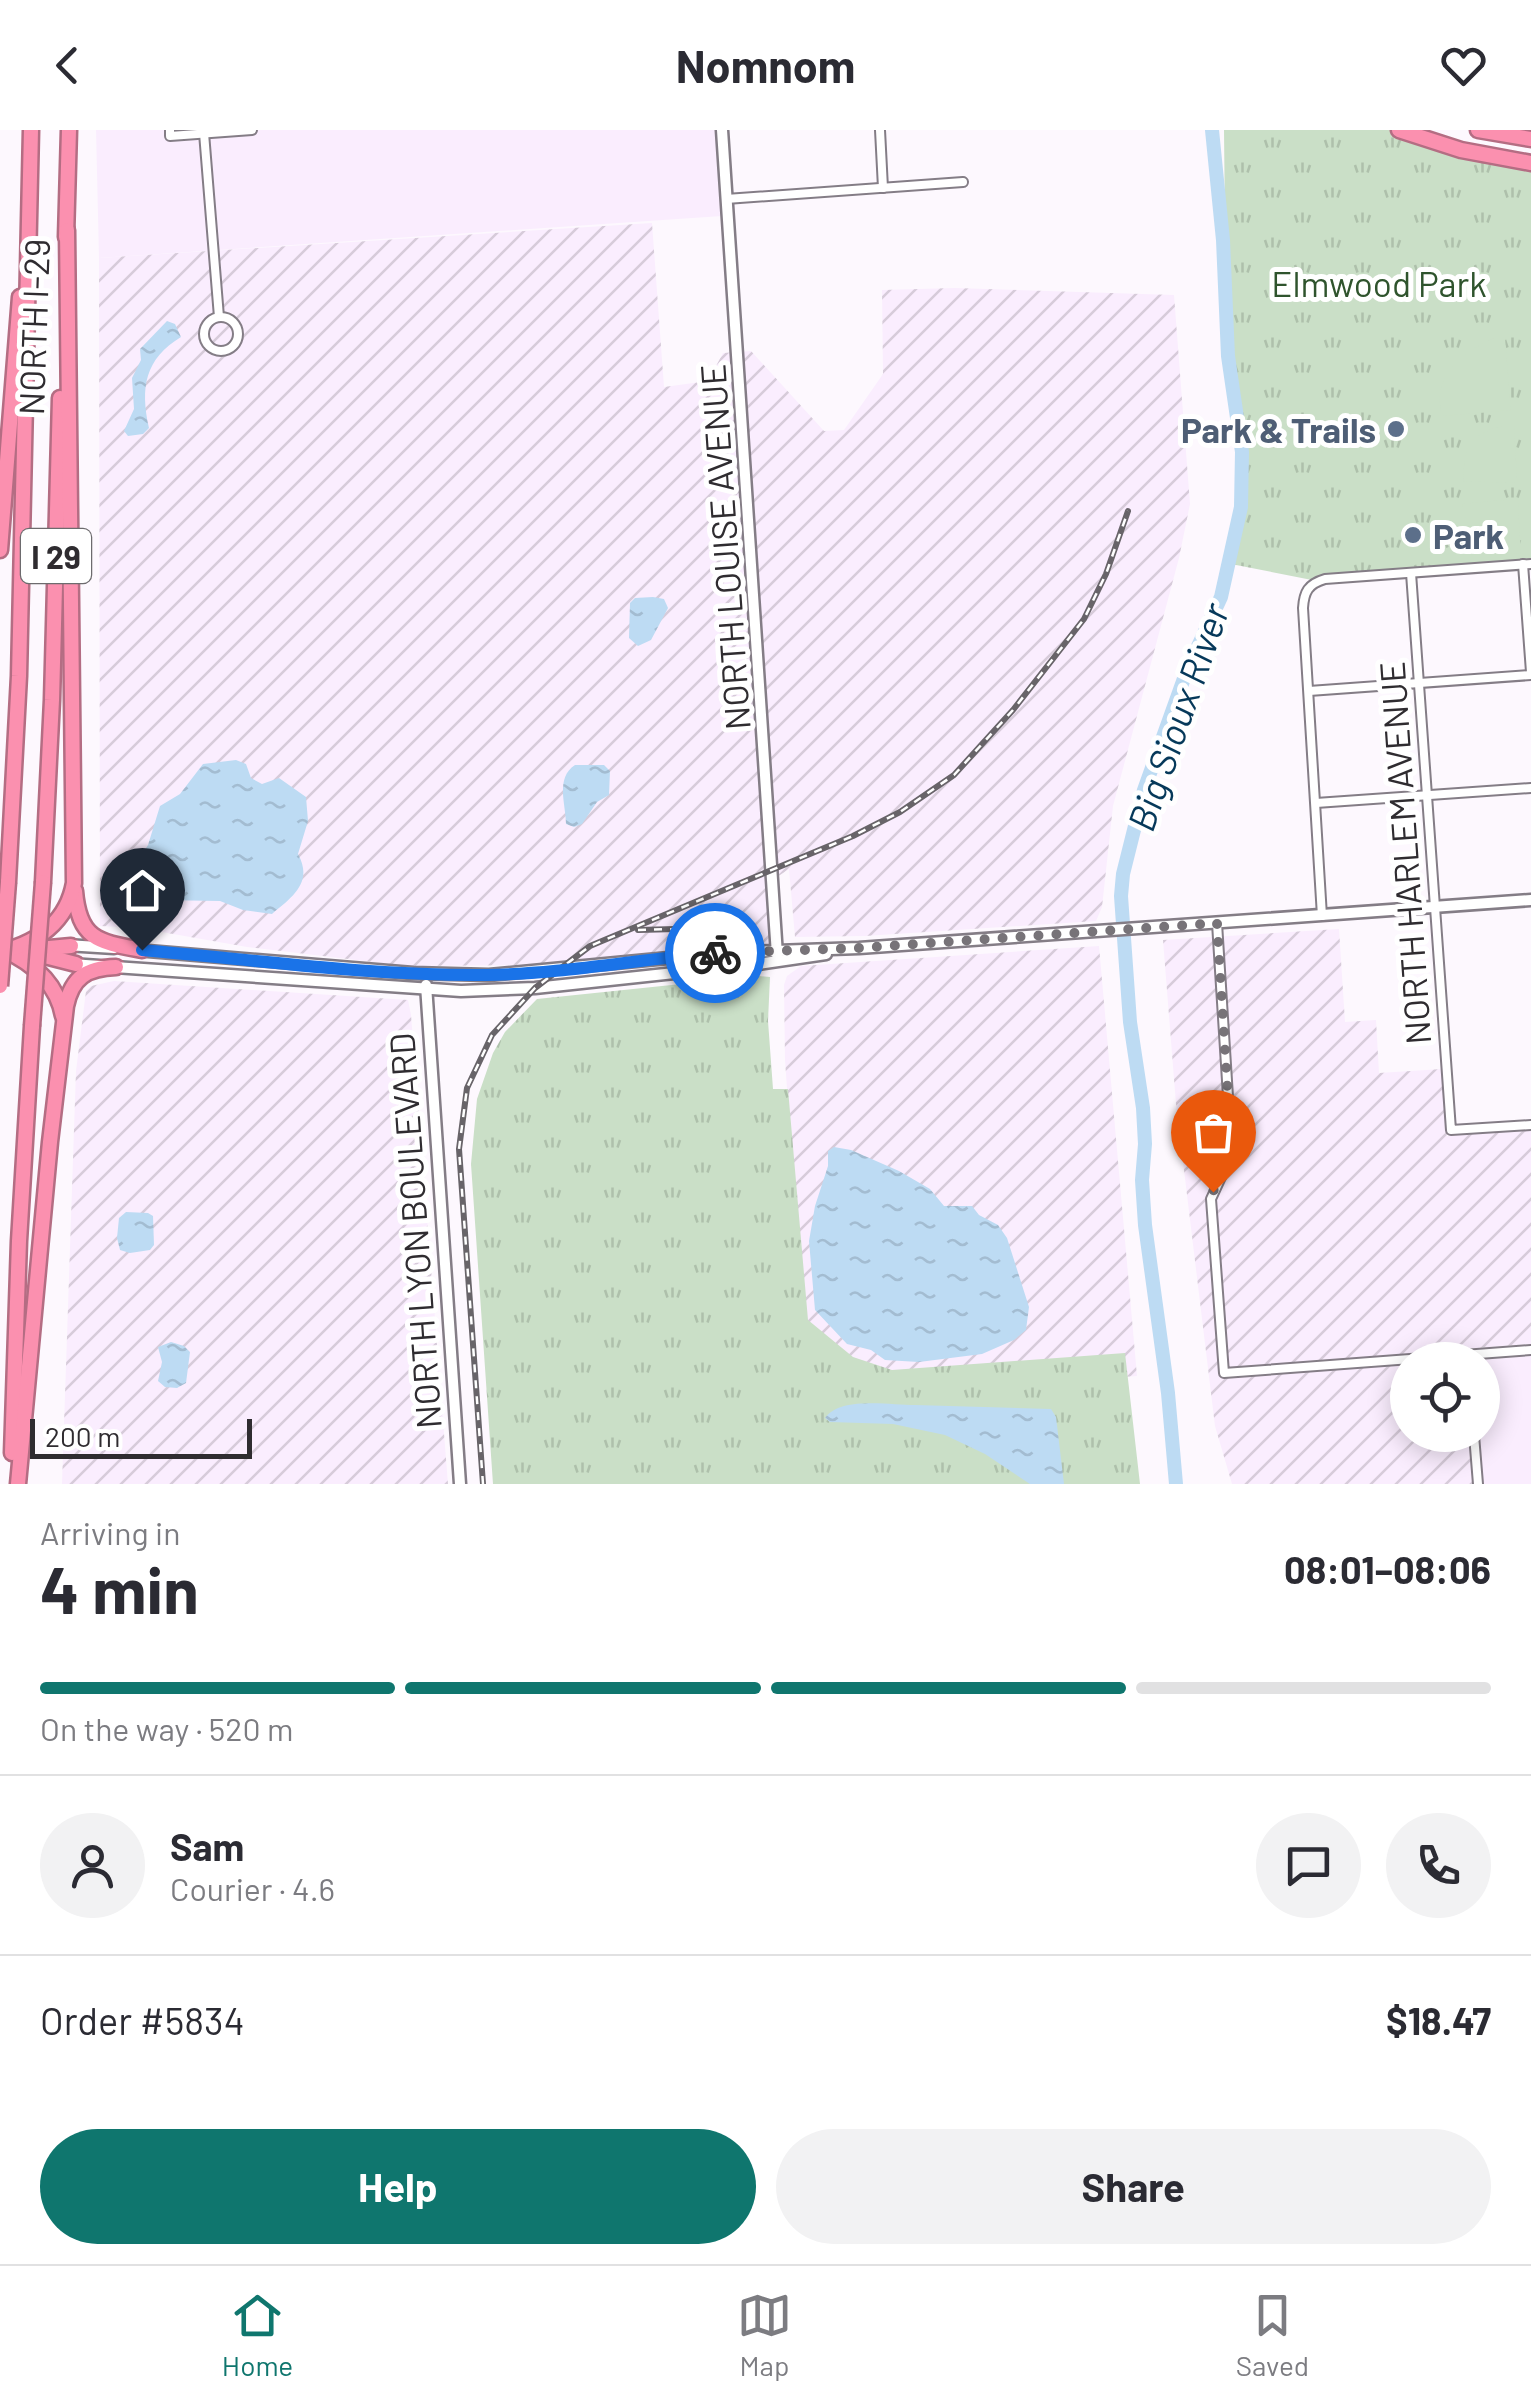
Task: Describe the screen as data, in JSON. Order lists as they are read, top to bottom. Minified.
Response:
{"streets":{"highway":["NORTH I-29","I 29"],"main road":["NORTH LOUISE AVENUE","NORTH LYON BOULEVARD"],"street":["NORTH HARLEM AVENUE"]},"water":["Big Sioux River"],"parks":["Elmwood Park"],"places":["Park & Trails","Park"],"scale_bar":"200 m","page":{"header":"Nomnom","scale":"200 m","heading":["4 min","Arriving in","08:01–08:06"],"panel":["Sam","Courier · 4.6","Order #5834","$18.47"],"bar":"On the way · 520 m","buttons":["Help","Share"],"tabs":["Home","Map","Saved"]}}
